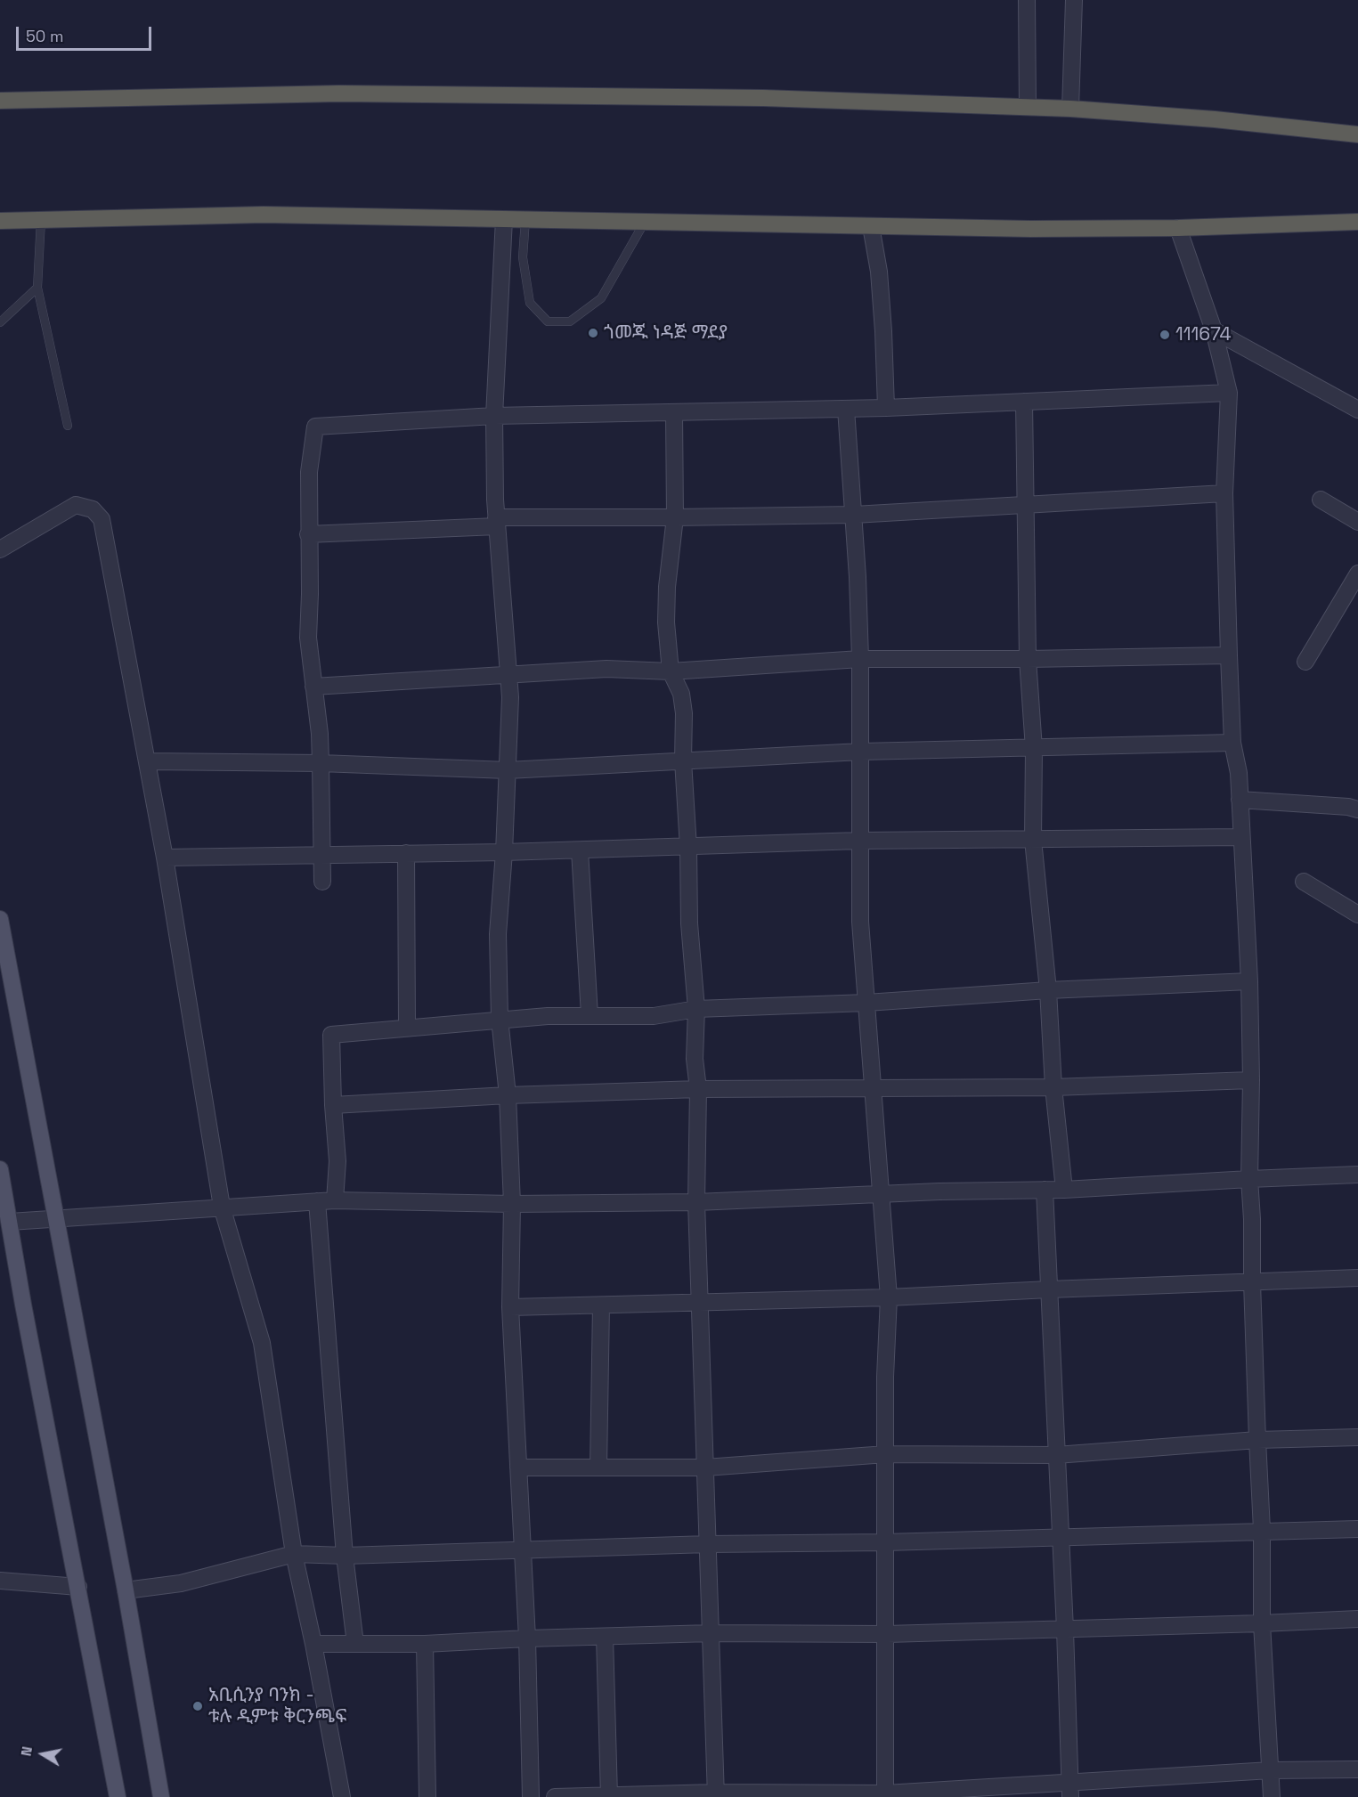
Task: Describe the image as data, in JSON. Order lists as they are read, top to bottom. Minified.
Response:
{"places":["ጎመጁ ነዳጅ ማደያ","111674","አቢሲንያ ባንክ - ቱሉ ዲምቱ ቅርንጫፍ"],"scale_bar":"50 m","north":"left"}
